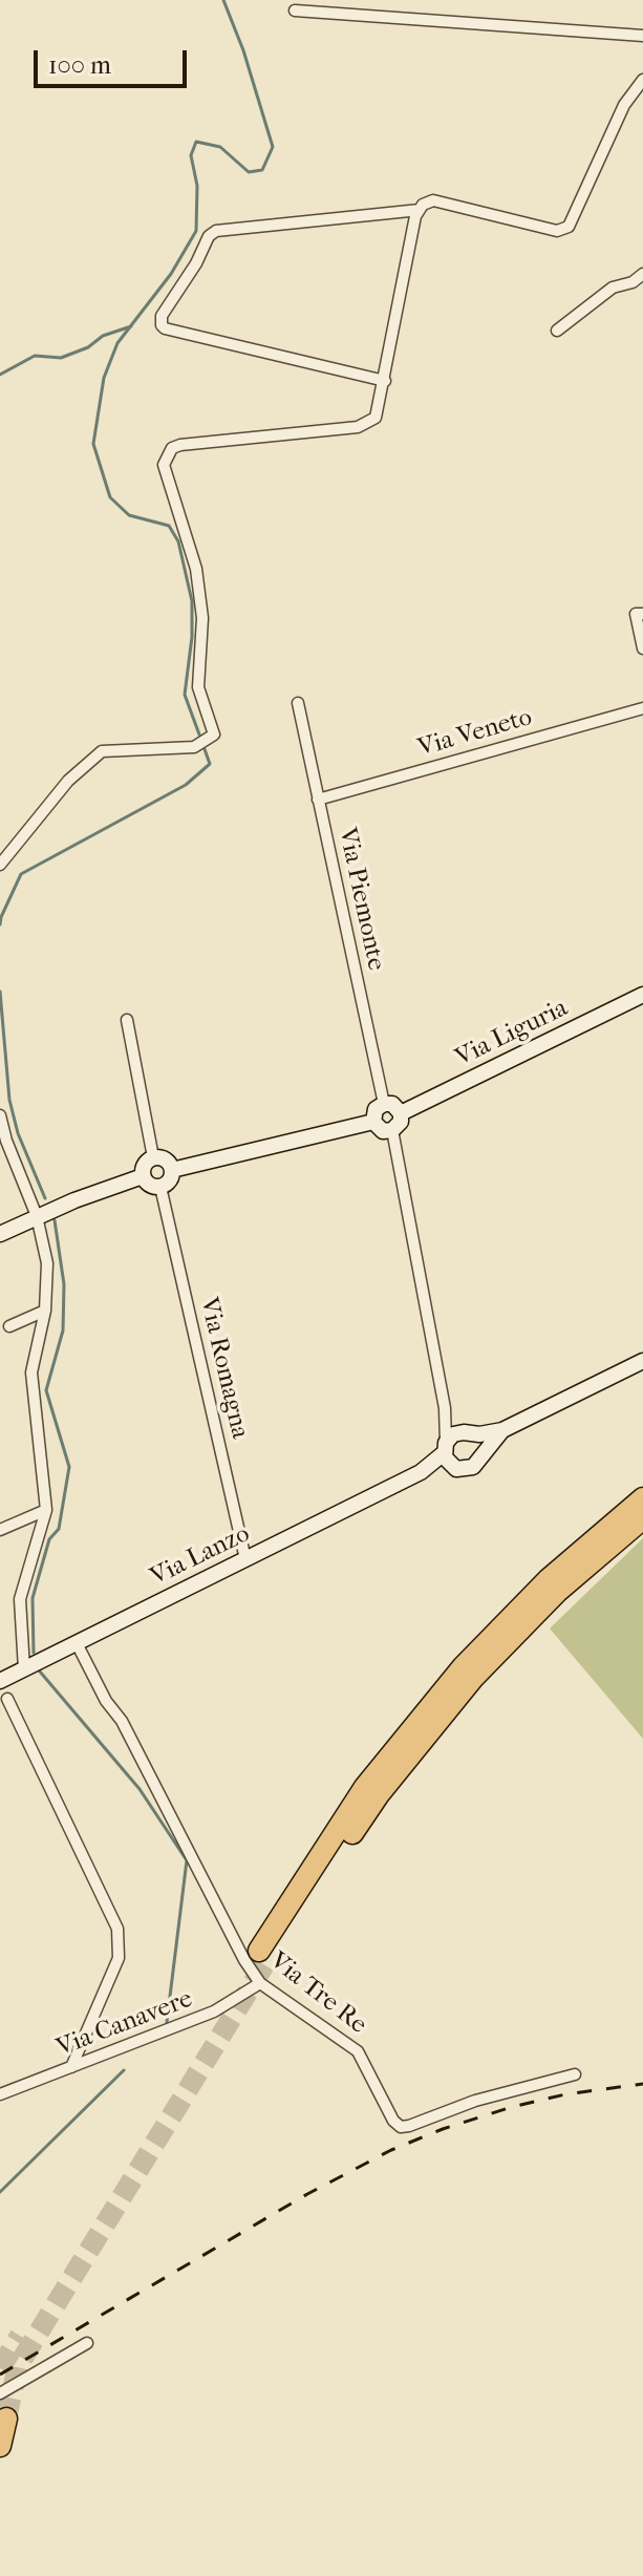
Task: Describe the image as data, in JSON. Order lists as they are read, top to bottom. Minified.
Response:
{"streets":{"street":["Via Veneto","Via Piemonte","Via Liguria","Via Romagna","Via Lanzo","Via Tre Re","Via Canavere"]},"crossings":[["Via Veneto","Via Piemonte"],["Via Piemonte","Via Liguria"],["Via Romagna","Via Lanzo"],["Via Lanzo","Via Tre Re"],["Via Tre Re","Via Canavere"]],"scale_bar":"100 m"}
